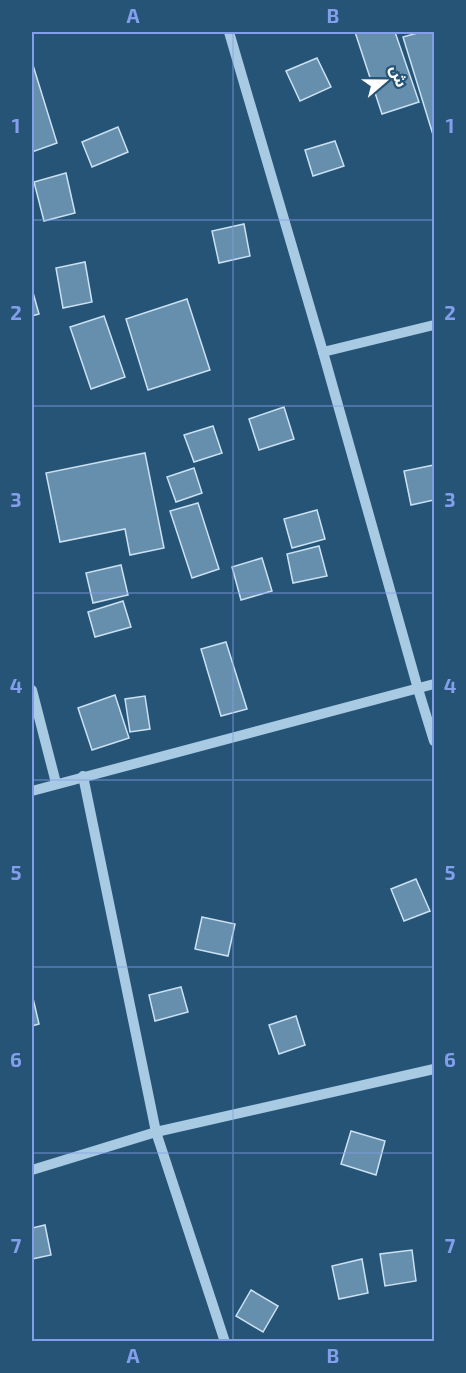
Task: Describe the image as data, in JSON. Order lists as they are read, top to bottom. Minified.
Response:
{"north":"right","grid":{"columns":["A","B"],"rows":["1","2","3","4","5","6","7"]}}
